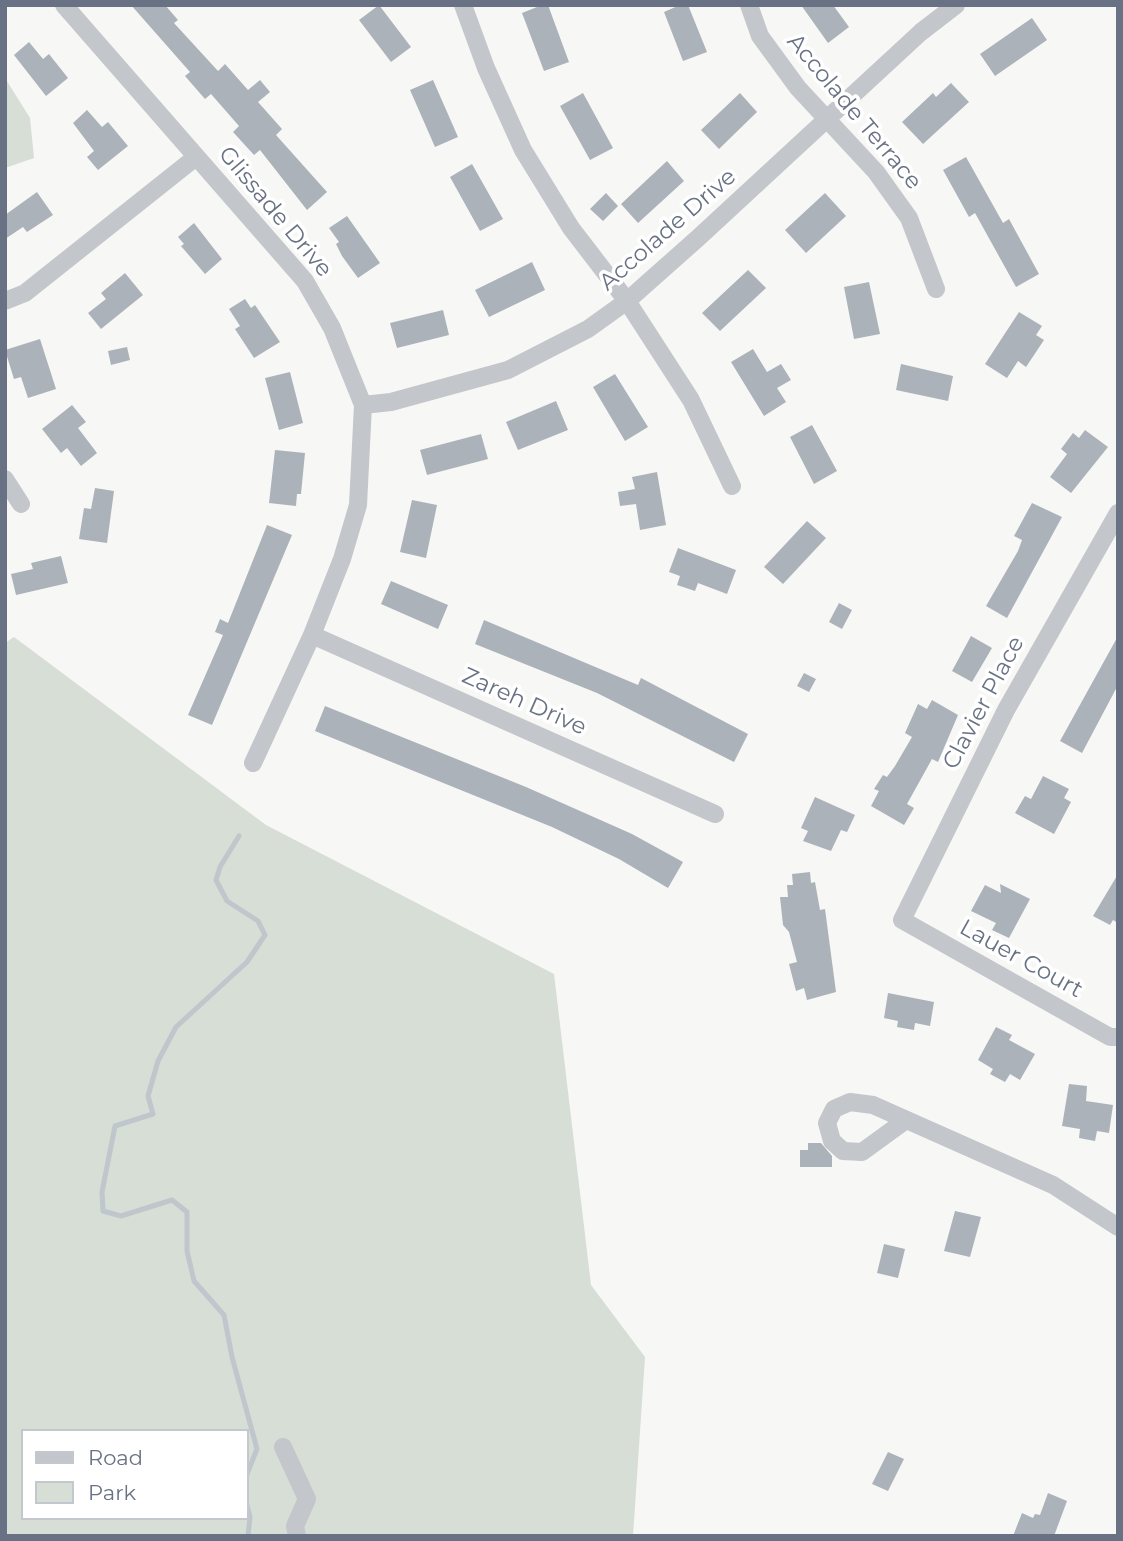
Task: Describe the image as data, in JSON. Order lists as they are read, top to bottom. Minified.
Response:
{"streets":{"street":["Accolade Terrace","Glissade Drive","Accolade Drive","Zareh Drive","Clavier Place","Lauer Court"]},"crossings":[["Accolade Terrace","Accolade Drive"],["Glissade Drive","Accolade Drive"],["Glissade Drive","Zareh Drive"],["Clavier Place","Lauer Court"]],"legend":["Road","Park"]}
